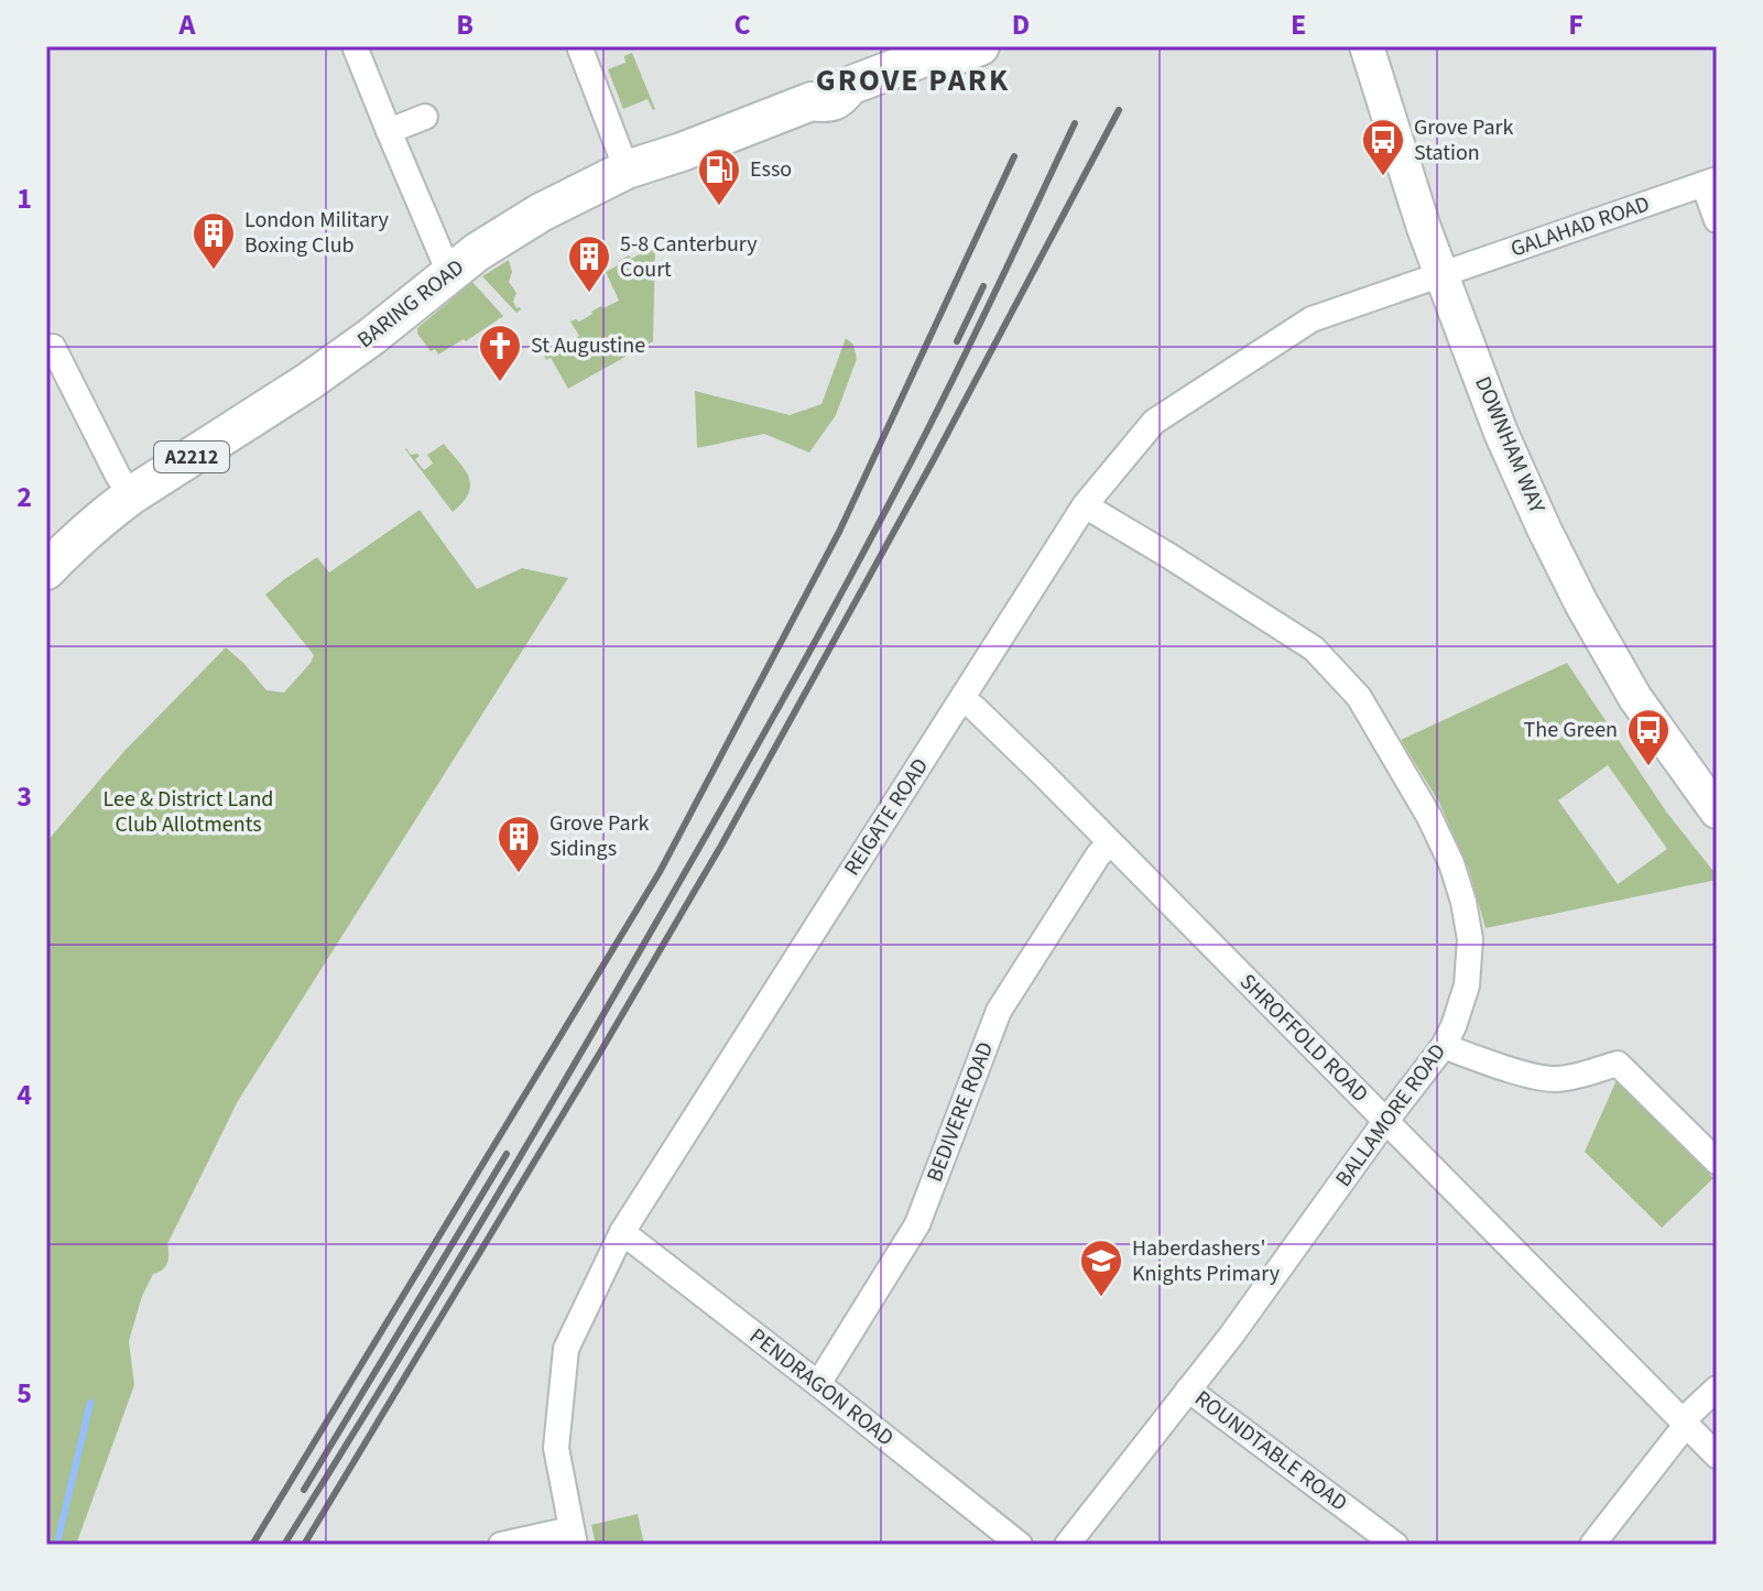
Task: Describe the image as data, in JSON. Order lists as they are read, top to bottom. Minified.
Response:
{"streets":{"main road":["BARING ROAD","A2212"],"street":["GALAHAD ROAD","DOWNHAM WAY","REIGATE ROAD","SHROFFOLD ROAD","BEDIVERE ROAD","BALLAMORE ROAD","PENDRAGON ROAD","ROUNDTABLE ROAD"]},"crossings":[["GALAHAD ROAD","DOWNHAM WAY"],["GALAHAD ROAD","REIGATE ROAD"],["DOWNHAM WAY","REIGATE ROAD"],["REIGATE ROAD","SHROFFOLD ROAD"],["REIGATE ROAD","BALLAMORE ROAD"],["REIGATE ROAD","PENDRAGON ROAD"],["SHROFFOLD ROAD","BEDIVERE ROAD"],["SHROFFOLD ROAD","BALLAMORE ROAD"],["BEDIVERE ROAD","PENDRAGON ROAD"],["BALLAMORE ROAD","ROUNDTABLE ROAD"]],"districts":["GROVE PARK"],"parks":["Lee & District Land Club Allotments"],"places":{"bus stop":["Grove Park Station","The Green"],"fuel station":["Esso"],"building":["London Military Boxing Club","5-8 Canterbury Court","Grove Park Sidings"],"church":["St Augustine"],"school or university":["Haberdashers' Knights Primary"]},"grid":{"columns":["A","B","C","D","E","F"],"rows":["1","2","3","4","5"]}}
